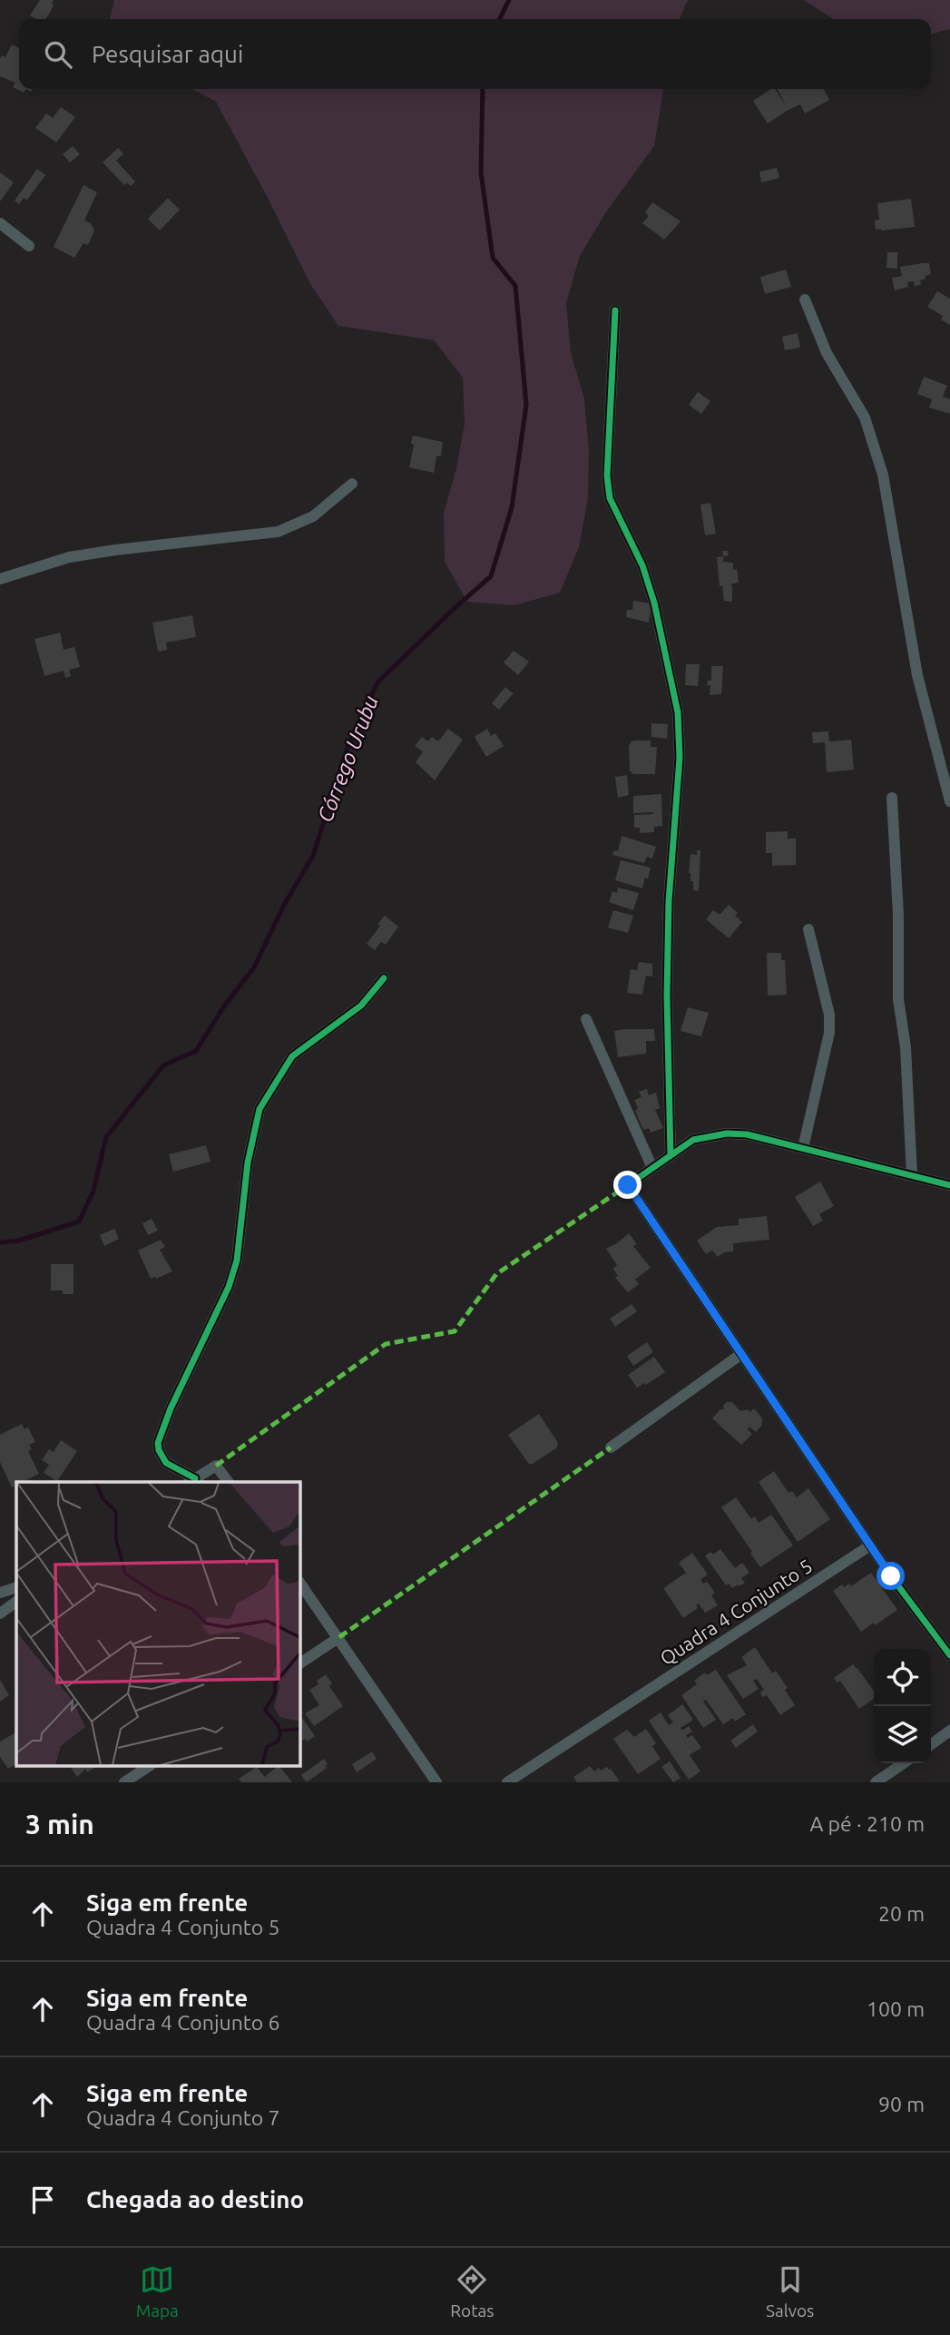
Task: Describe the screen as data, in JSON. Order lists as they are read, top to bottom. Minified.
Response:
{"streets":{"street":["Quadra 4 Conjunto 5"]},"water":["Córrego Urubu"],"page":{"search":"Pesquisar aqui","heading":["3 min","A pé · 210 m"],"list":[["Siga em frente","Quadra 4 Conjunto 5","20 m"],["Siga em frente","Quadra 4 Conjunto 6","100 m"],["Siga em frente","Quadra 4 Conjunto 7","90 m"],"Chegada ao destino"],"nav":["Mapa","Rotas","Salvos"]}}
